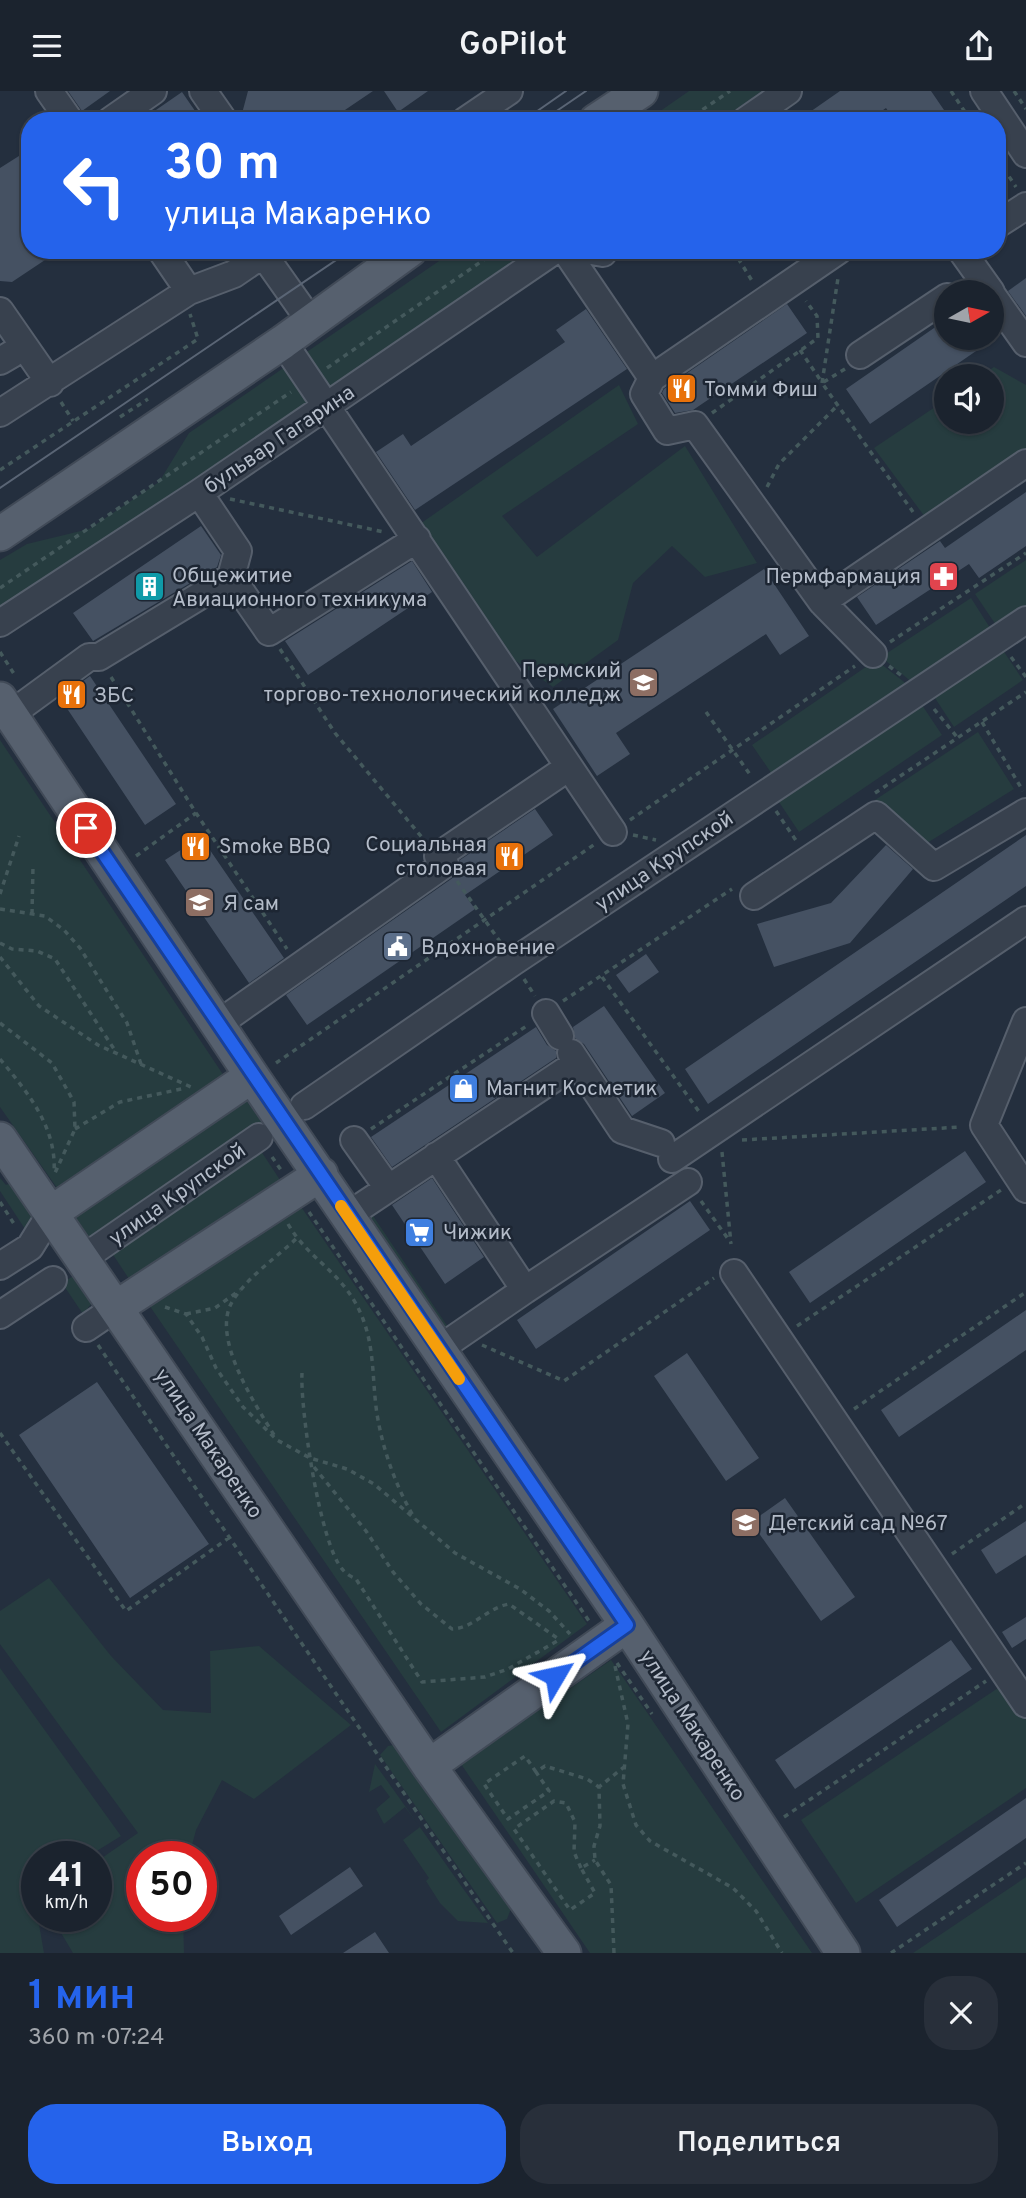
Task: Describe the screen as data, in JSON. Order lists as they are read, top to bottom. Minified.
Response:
{"streets":{"main road":["улица Макаренко"],"street":["бульвар Гагарина","улица Крупской"]},"places":{"restaurant":["Томми Фиш","ЗБС","Smoke BBQ","Социальная столовая"],"pharmacy":["Пермфармация"],"building":["Общежитие Авиационного техникума"],"school or university":["Пермский торгово-технологический колледж","Я сам","Детский сад №67"],"public building":["Вдохновение"],"shop":["Магнит Косметик"],"supermarket":["Чижик"]},"north":"right","page":{"header":"GoPilot","turn":["30 m","улица Макаренко"],"speed":"41 km/h","limit":"50","heading":["1 мин","360 m · 07:24"],"buttons":["Выход","Поделиться"]}}
